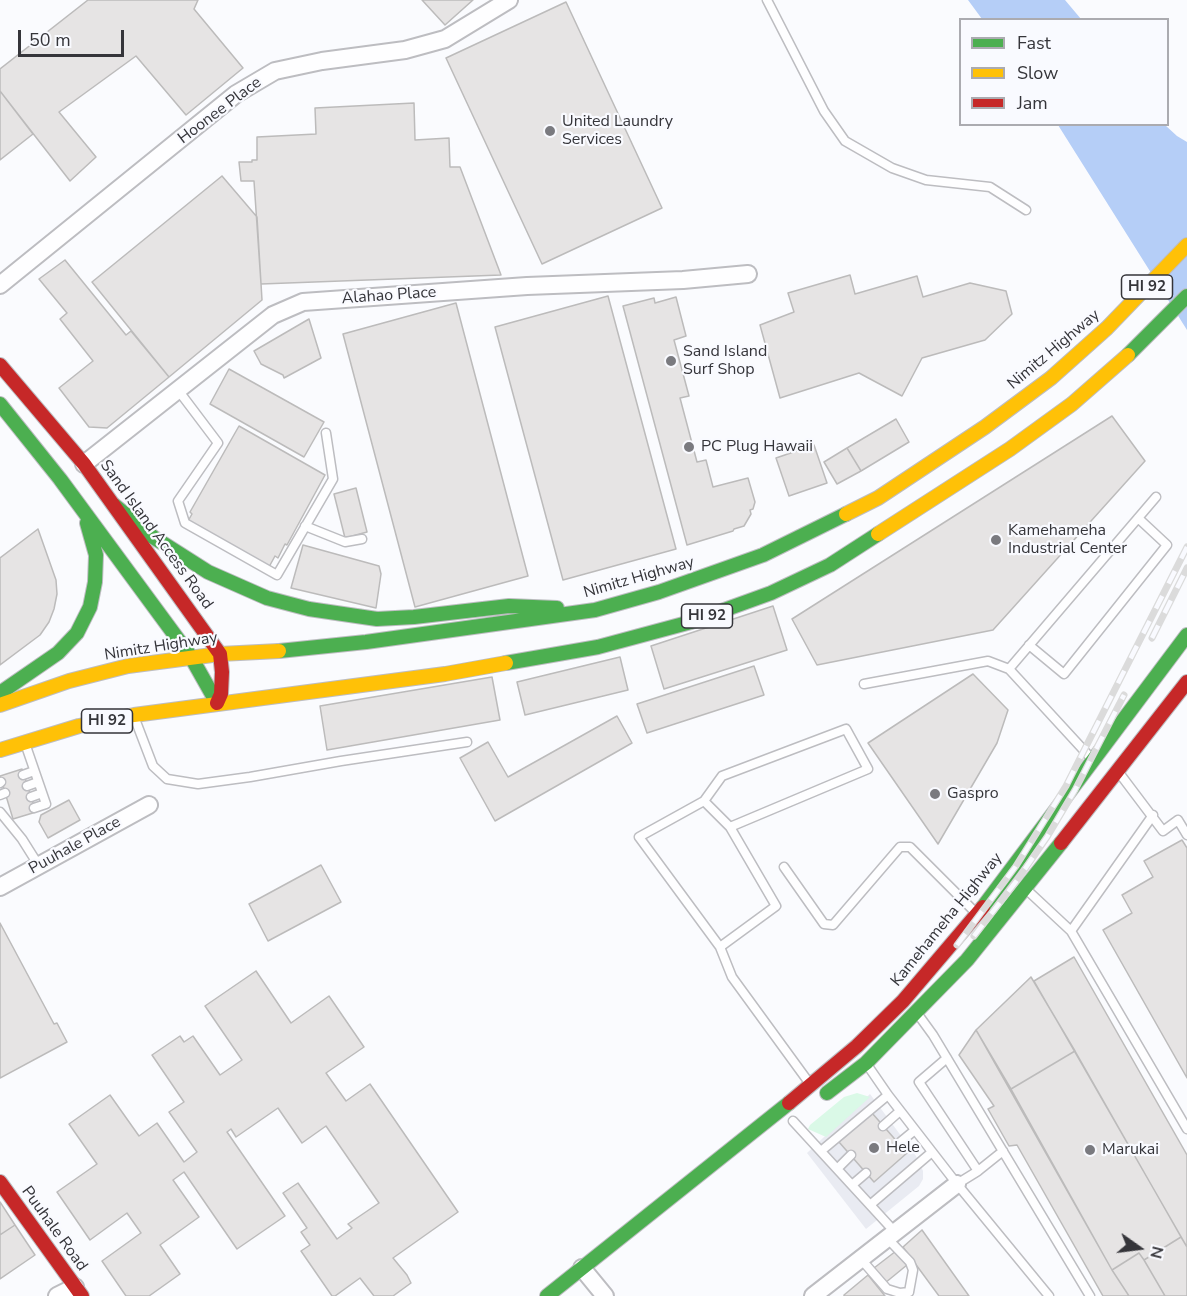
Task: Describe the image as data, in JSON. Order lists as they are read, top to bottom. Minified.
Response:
{"streets":{"main road":["HI 92","Nimitz Highway","Sand Island Access Road","Kamehameha Highway","Puuhale Road"],"street":["Hoonee Place","Alahao Place","Puuhale Place"]},"crossings":[["Alahao Place","Sand Island Access Road"],["Nimitz Highway","Sand Island Access Road"]],"places":["United Laundry Services","Sand Island Surf Shop","PC Plug Hawaii","Kamehameha Industrial Center","Gaspro","Hele","Marukai"],"legend":["Fast","Slow","Jam"],"scale_bar":"50 m","north":"right"}
